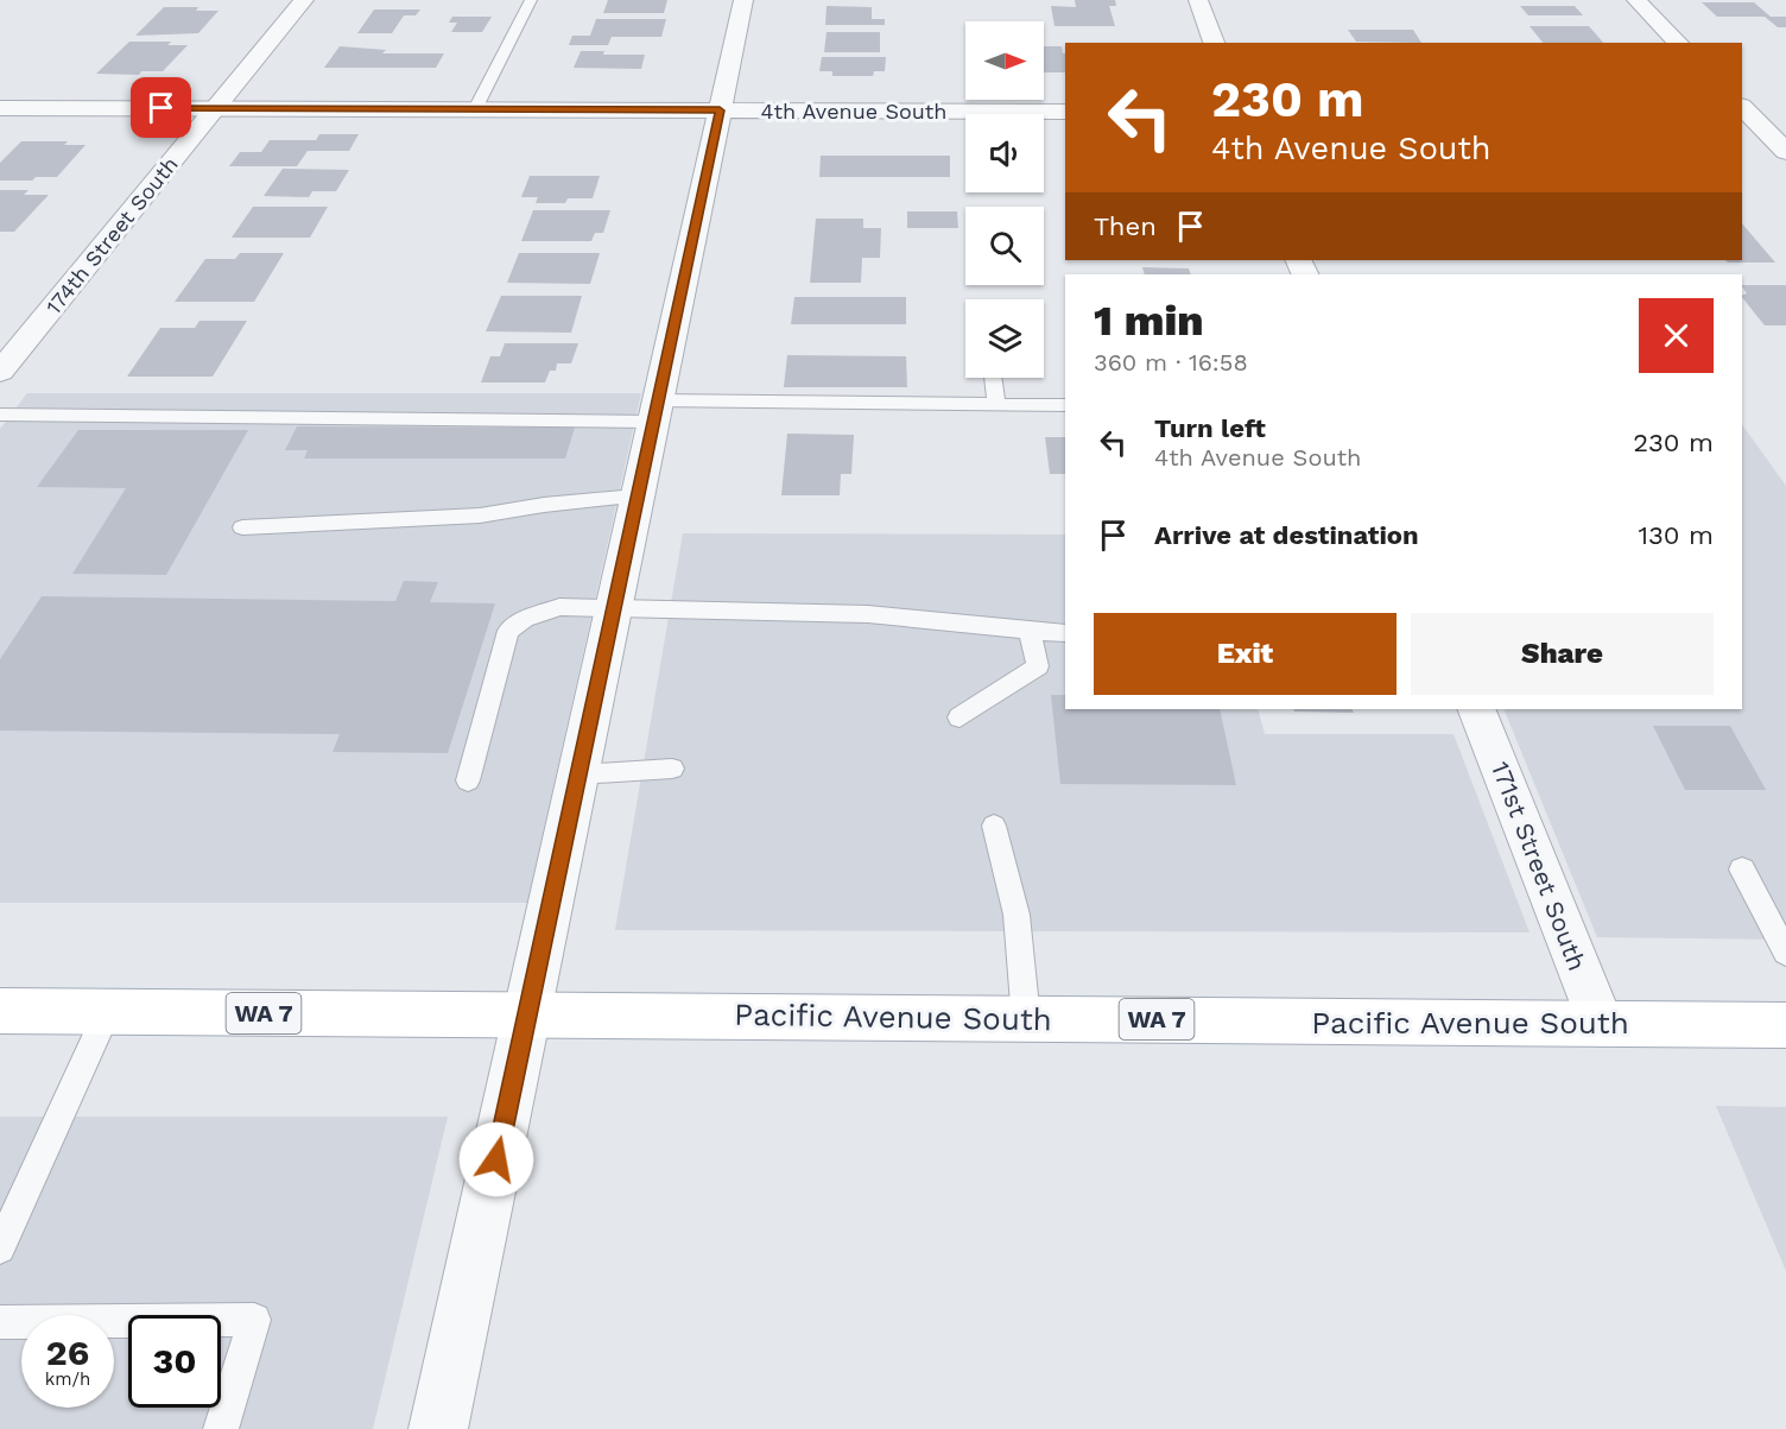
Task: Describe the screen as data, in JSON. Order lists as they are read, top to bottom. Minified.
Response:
{"streets":{"main road":["WA 7","Pacific Avenue South"],"street":["4th Avenue South","174th Street South","171st Street South"]},"crossings":[["4th Avenue South","174th Street South"],["171st Street South","Pacific Avenue South"]],"north":"right","page":{"turn":["230 m","4th Avenue South"],"then":"Then","heading":["1 min","360 m · 16:58"],"list":[{"name":"Turn left","note":"4th Avenue South","value":"230 m"},{"name":"Arrive at destination","value":"130 m"}],"buttons":["Exit","Share"],"speed":"26 km/h","limit":"30"}}
